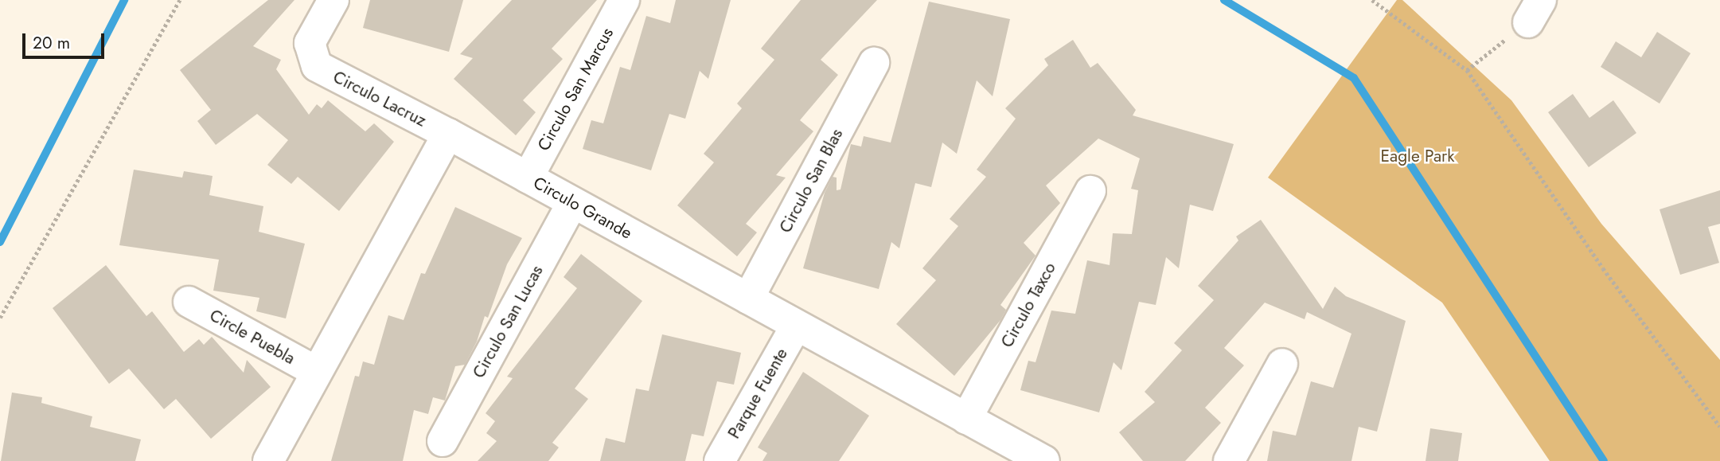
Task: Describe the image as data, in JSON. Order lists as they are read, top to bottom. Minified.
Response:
{"streets":{"street":["Circulo San Marcus","Circulo Lacruz","Circulo San Blas","Circulo Grande","Circulo Taxco","Circulo San Lucas","Circle Puebla","Parque Fuente"]},"crossings":[["Circulo San Marcus","Circulo Grande"],["Circulo Lacruz","Circulo Grande"],["Circulo San Blas","Circulo Grande"],["Circulo Grande","Circulo Taxco"],["Circulo Grande","Circulo San Lucas"],["Circulo Grande","Parque Fuente"]],"parks":["Eagle Park"],"scale_bar":"20 m"}
